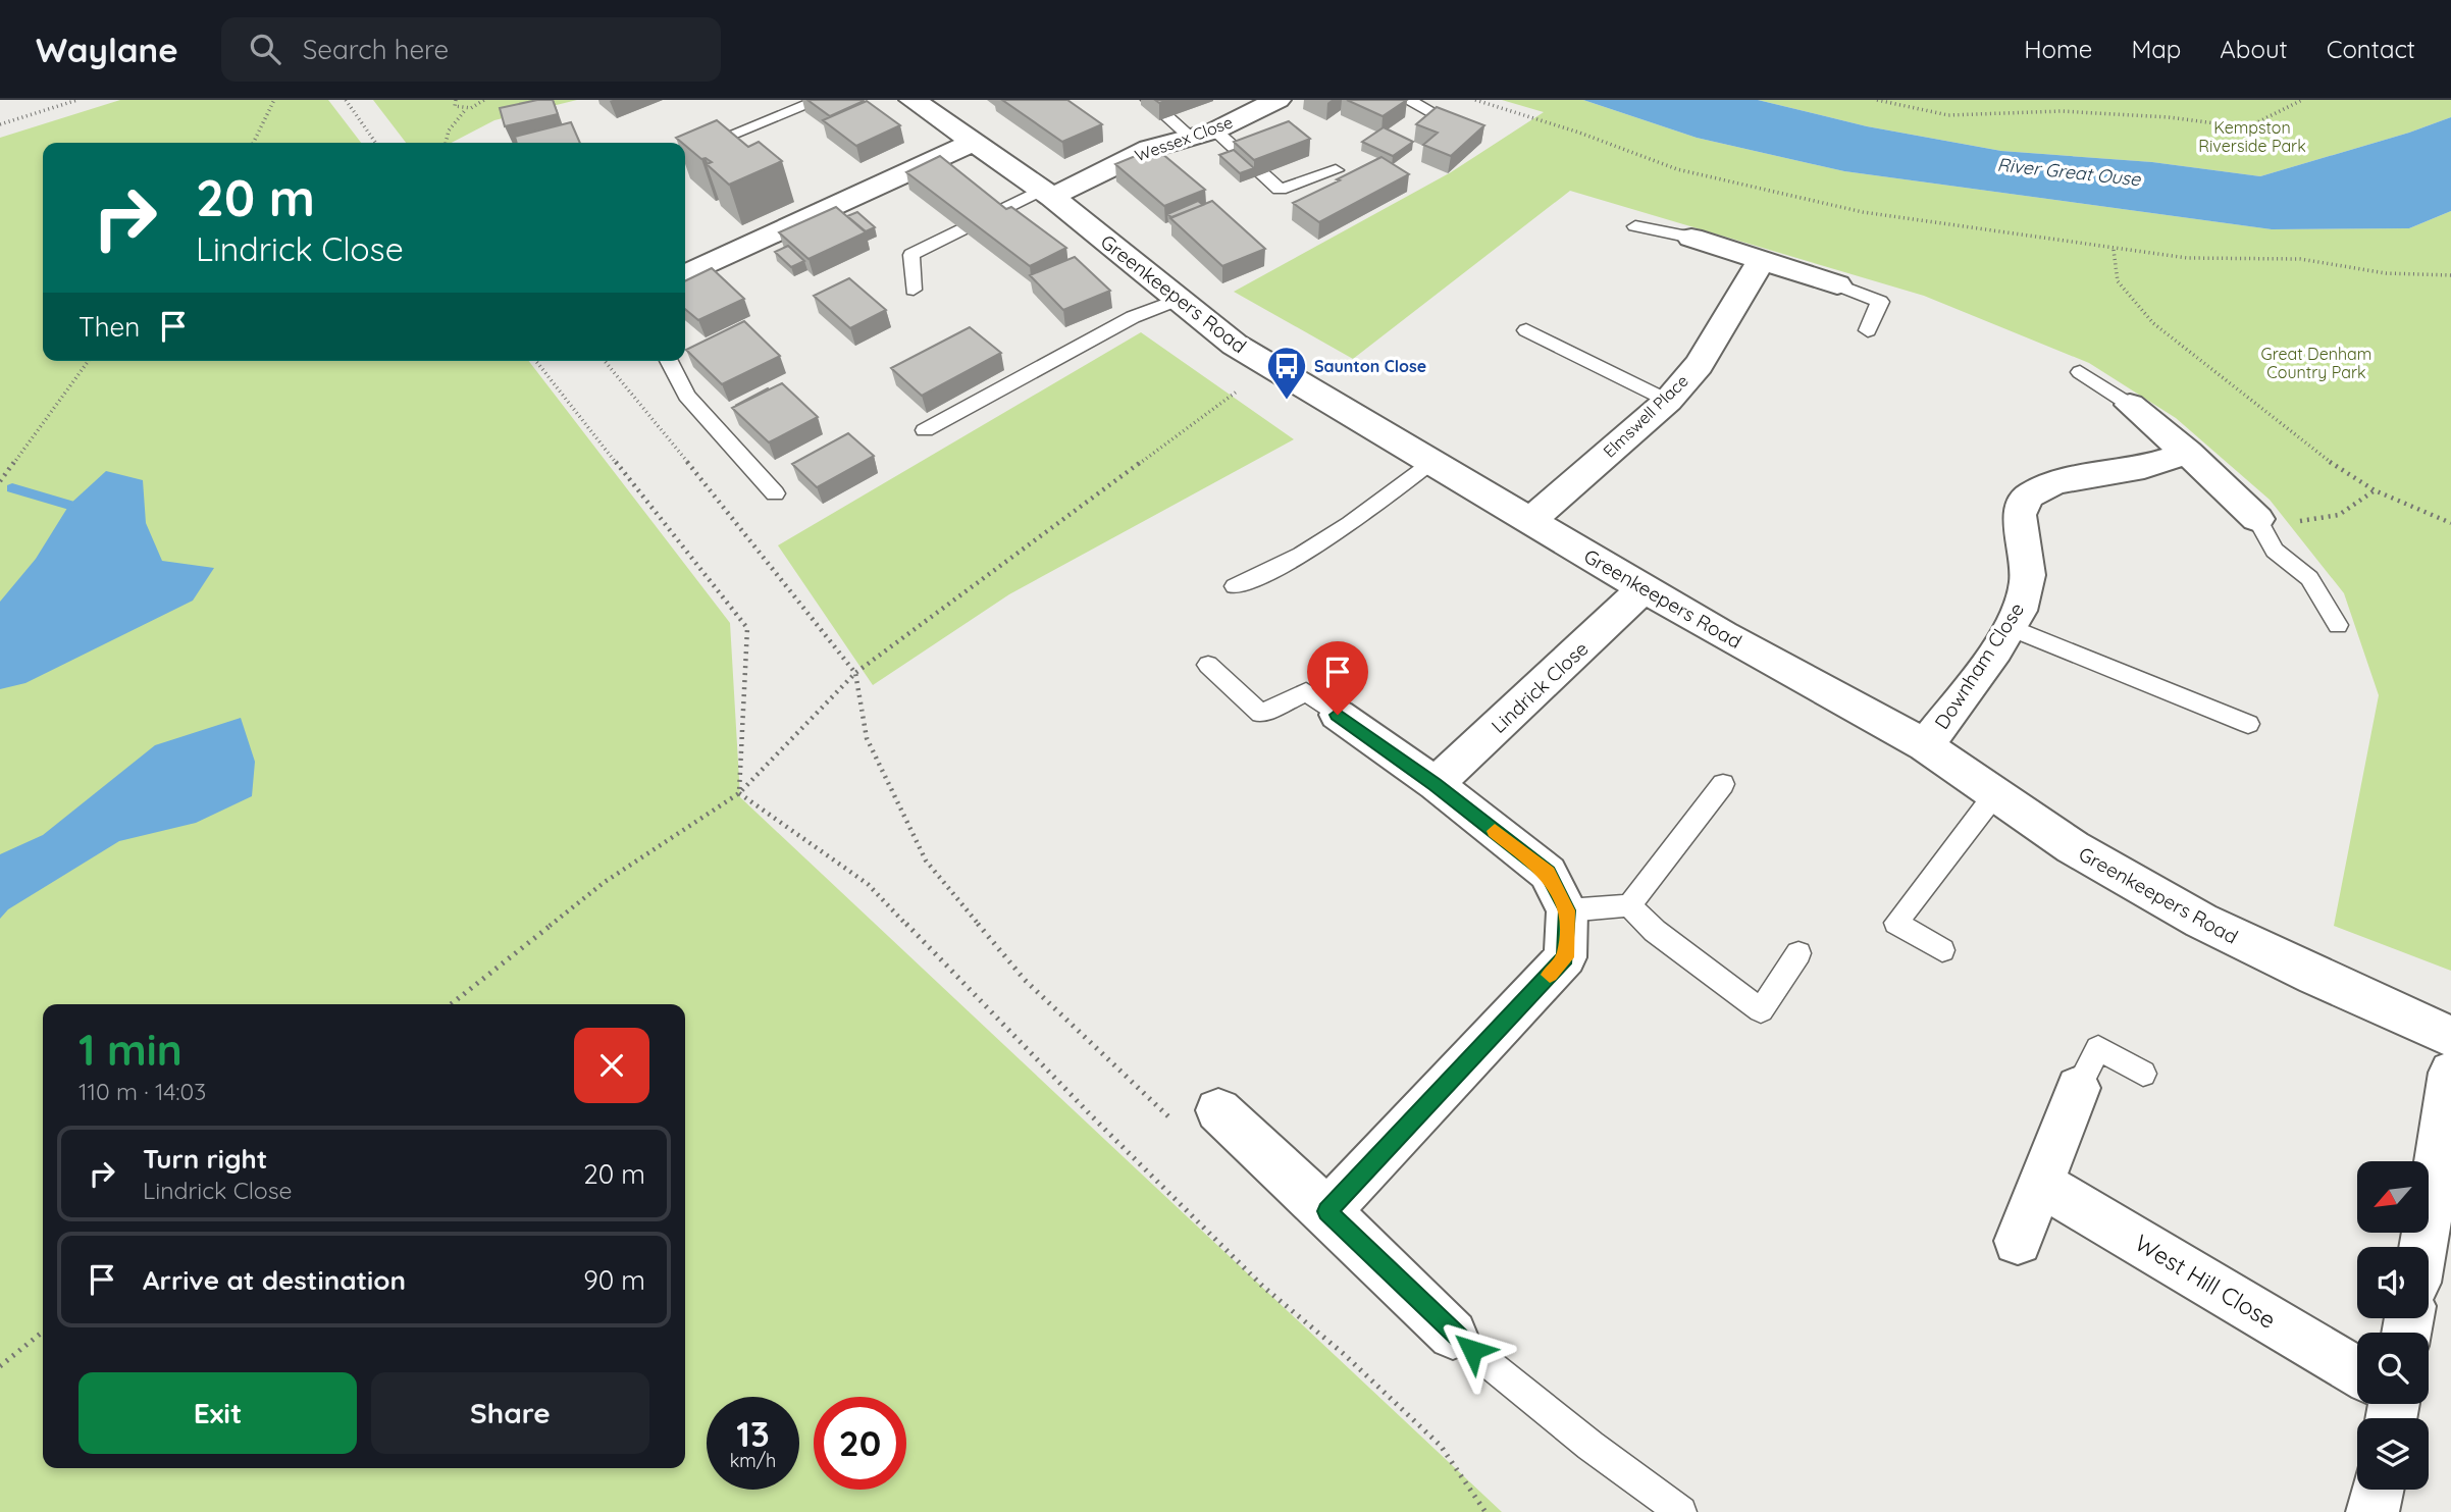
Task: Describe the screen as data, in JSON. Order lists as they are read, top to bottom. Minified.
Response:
{"streets":{"street":["Wessex Close","Greenkeepers Road","Elmswell Place","Downham Close","Lindrick Close","West Hill Close"]},"crossings":[["Wessex Close","Greenkeepers Road"],["Greenkeepers Road","Elmswell Place"],["Greenkeepers Road","Downham Close"],["Greenkeepers Road","Lindrick Close"]],"water":["River Great Ouse"],"parks":["Kempston Riverside Park","Great Denham Country Park"],"places":{"bus stop":["Saunton Close"]},"north":"bottom left","page":{"header":"Waylane","search":"Search here","nav":["Home","Map","About","Contact"],"turn":["20 m","Lindrick Close"],"then":"Then","heading":["1 min","110 m · 14:03"],"list":[{"name":"Turn right","note":"Lindrick Close","value":"20 m"},{"name":"Arrive at destination","value":"90 m"}],"buttons":["Exit","Share"],"speed":"13 km/h","limit":"20"}}
